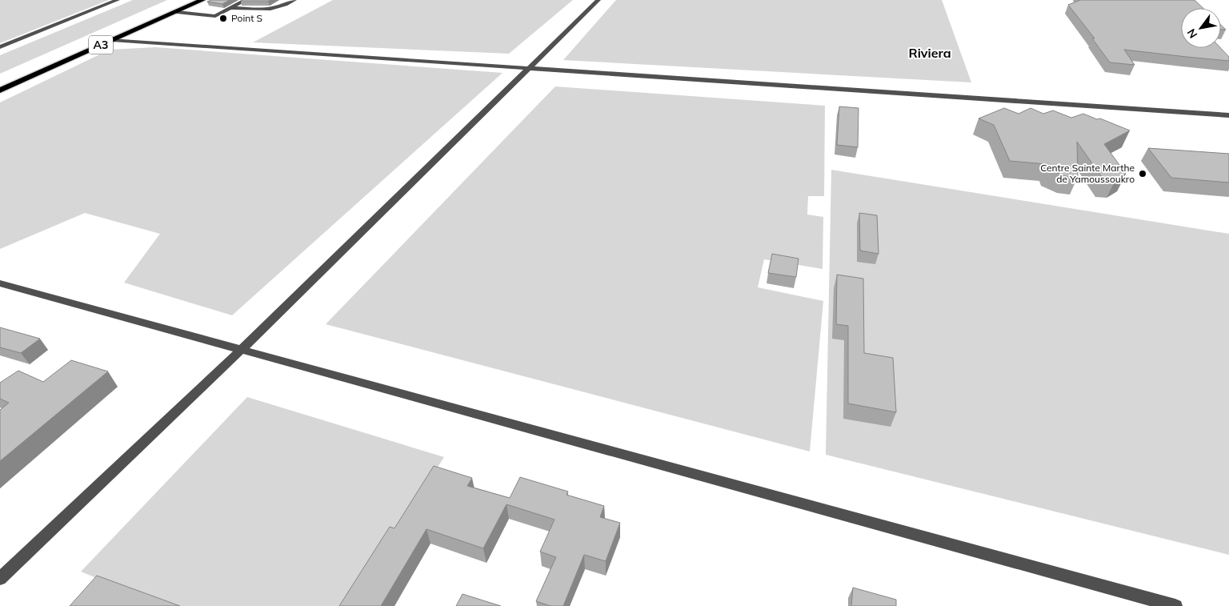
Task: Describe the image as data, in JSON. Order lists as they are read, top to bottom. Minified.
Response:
{"streets":{"highway":["A3"]},"districts":["Riviera"],"places":["Point S","Centre Sainte Marthe de Yamoussoukro"],"north":"bottom left"}
